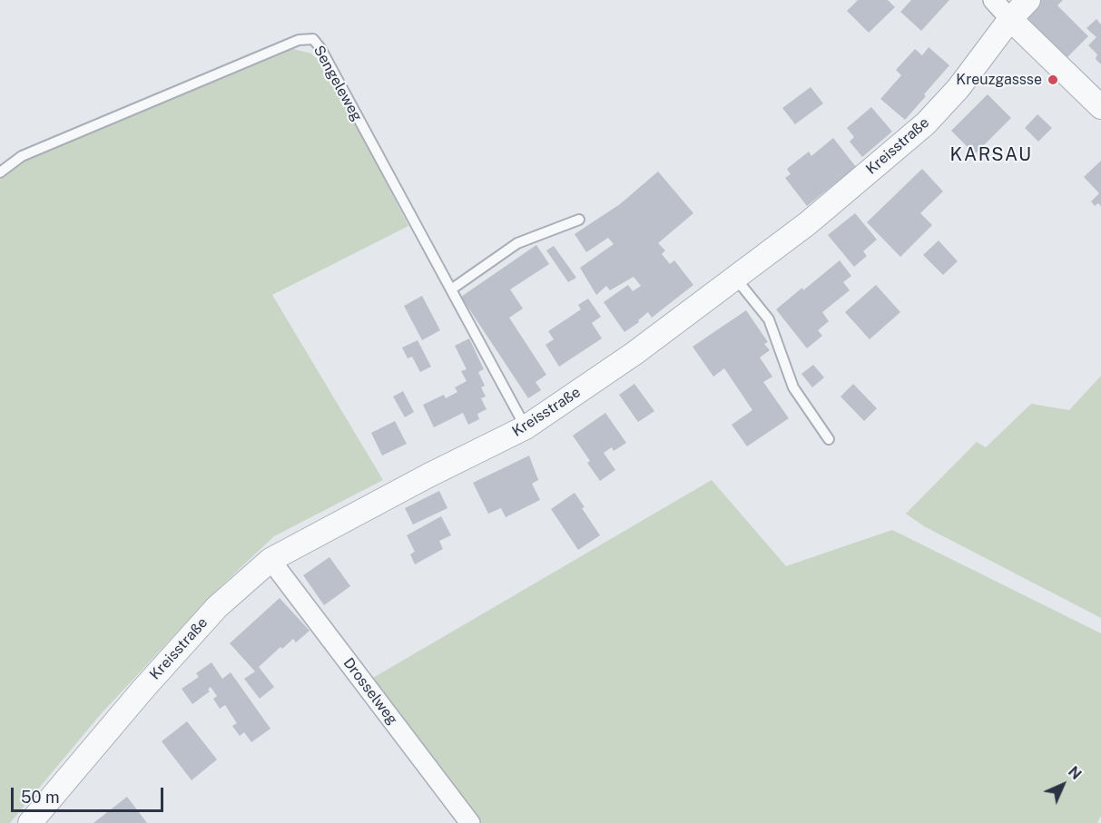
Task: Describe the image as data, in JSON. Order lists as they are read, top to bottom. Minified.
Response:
{"streets":{"street":["Kreisstraße","Drosselweg"],"lane":["Sengeleweg"]},"crossings":[["Sengeleweg","Kreisstraße"],["Kreisstraße","Drosselweg"]],"districts":["KARSAU"],"places":["Kreuzgassse"],"scale_bar":"50 m","north":"top right"}
